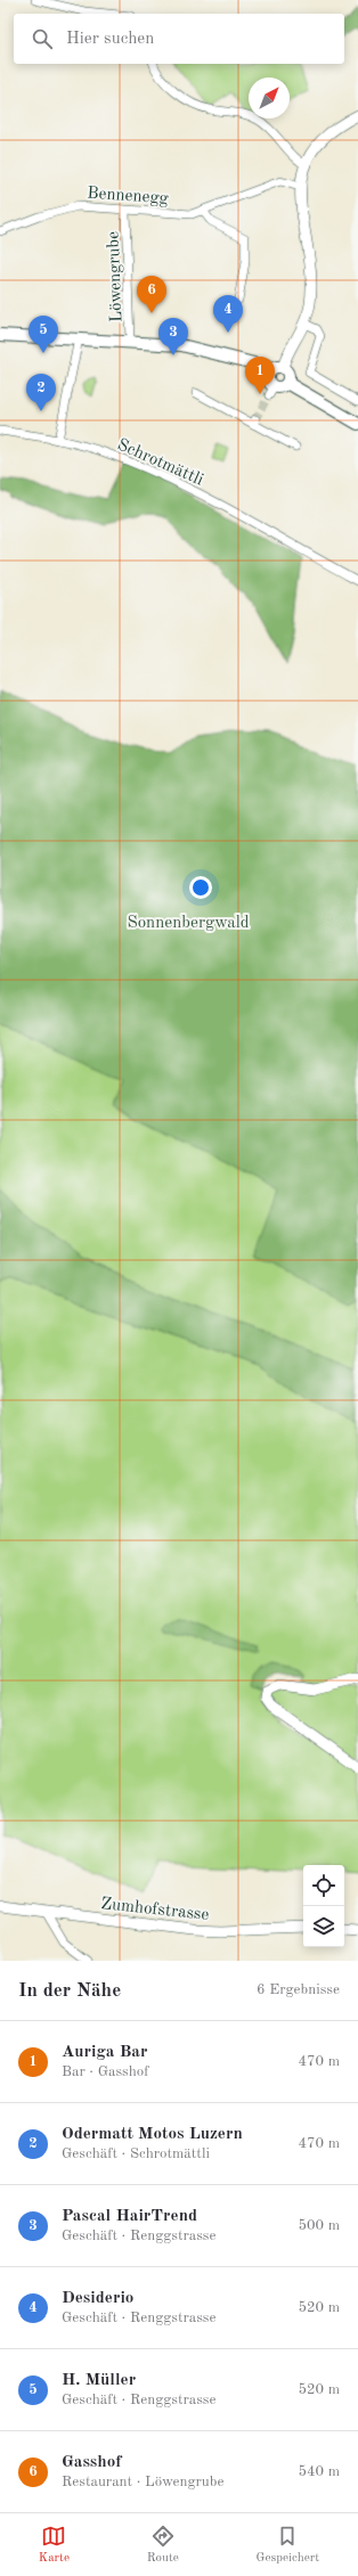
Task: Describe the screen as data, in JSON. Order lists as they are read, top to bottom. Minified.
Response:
{"streets":{"street":["Bennenegg","Löwengrube","Schrotmättli","Zumhofstrasse"]},"crossings":[["Bennenegg","Löwengrube"]],"parks":["Sonnenbergwald"],"north":"top right","page":{"search":"Hier suchen","pins":["6","4","5","3","1","2"],"heading":["In der Nähe","6 Ergebnisse"],"list":[{"mark":"1","name":"Auriga Bar","note":"Bar · Gasshof","value":"470 m"},{"mark":"2","name":"Odermatt Motos Luzern","note":"Geschäft · Schrotmättli","value":"470 m"},{"mark":"3","name":"Pascal HairTrend","note":"Geschäft · Renggstrasse","value":"500 m"},{"mark":"4","name":"Desiderio","note":"Geschäft · Renggstrasse","value":"520 m"},{"mark":"5","name":"H. Müller","note":"Geschäft · Renggstrasse","value":"520 m"},{"mark":"6","name":"Gasshof","note":"Restaurant · Löwengrube","value":"540 m"}],"nav":["Karte","Route","Gespeichert"]}}
